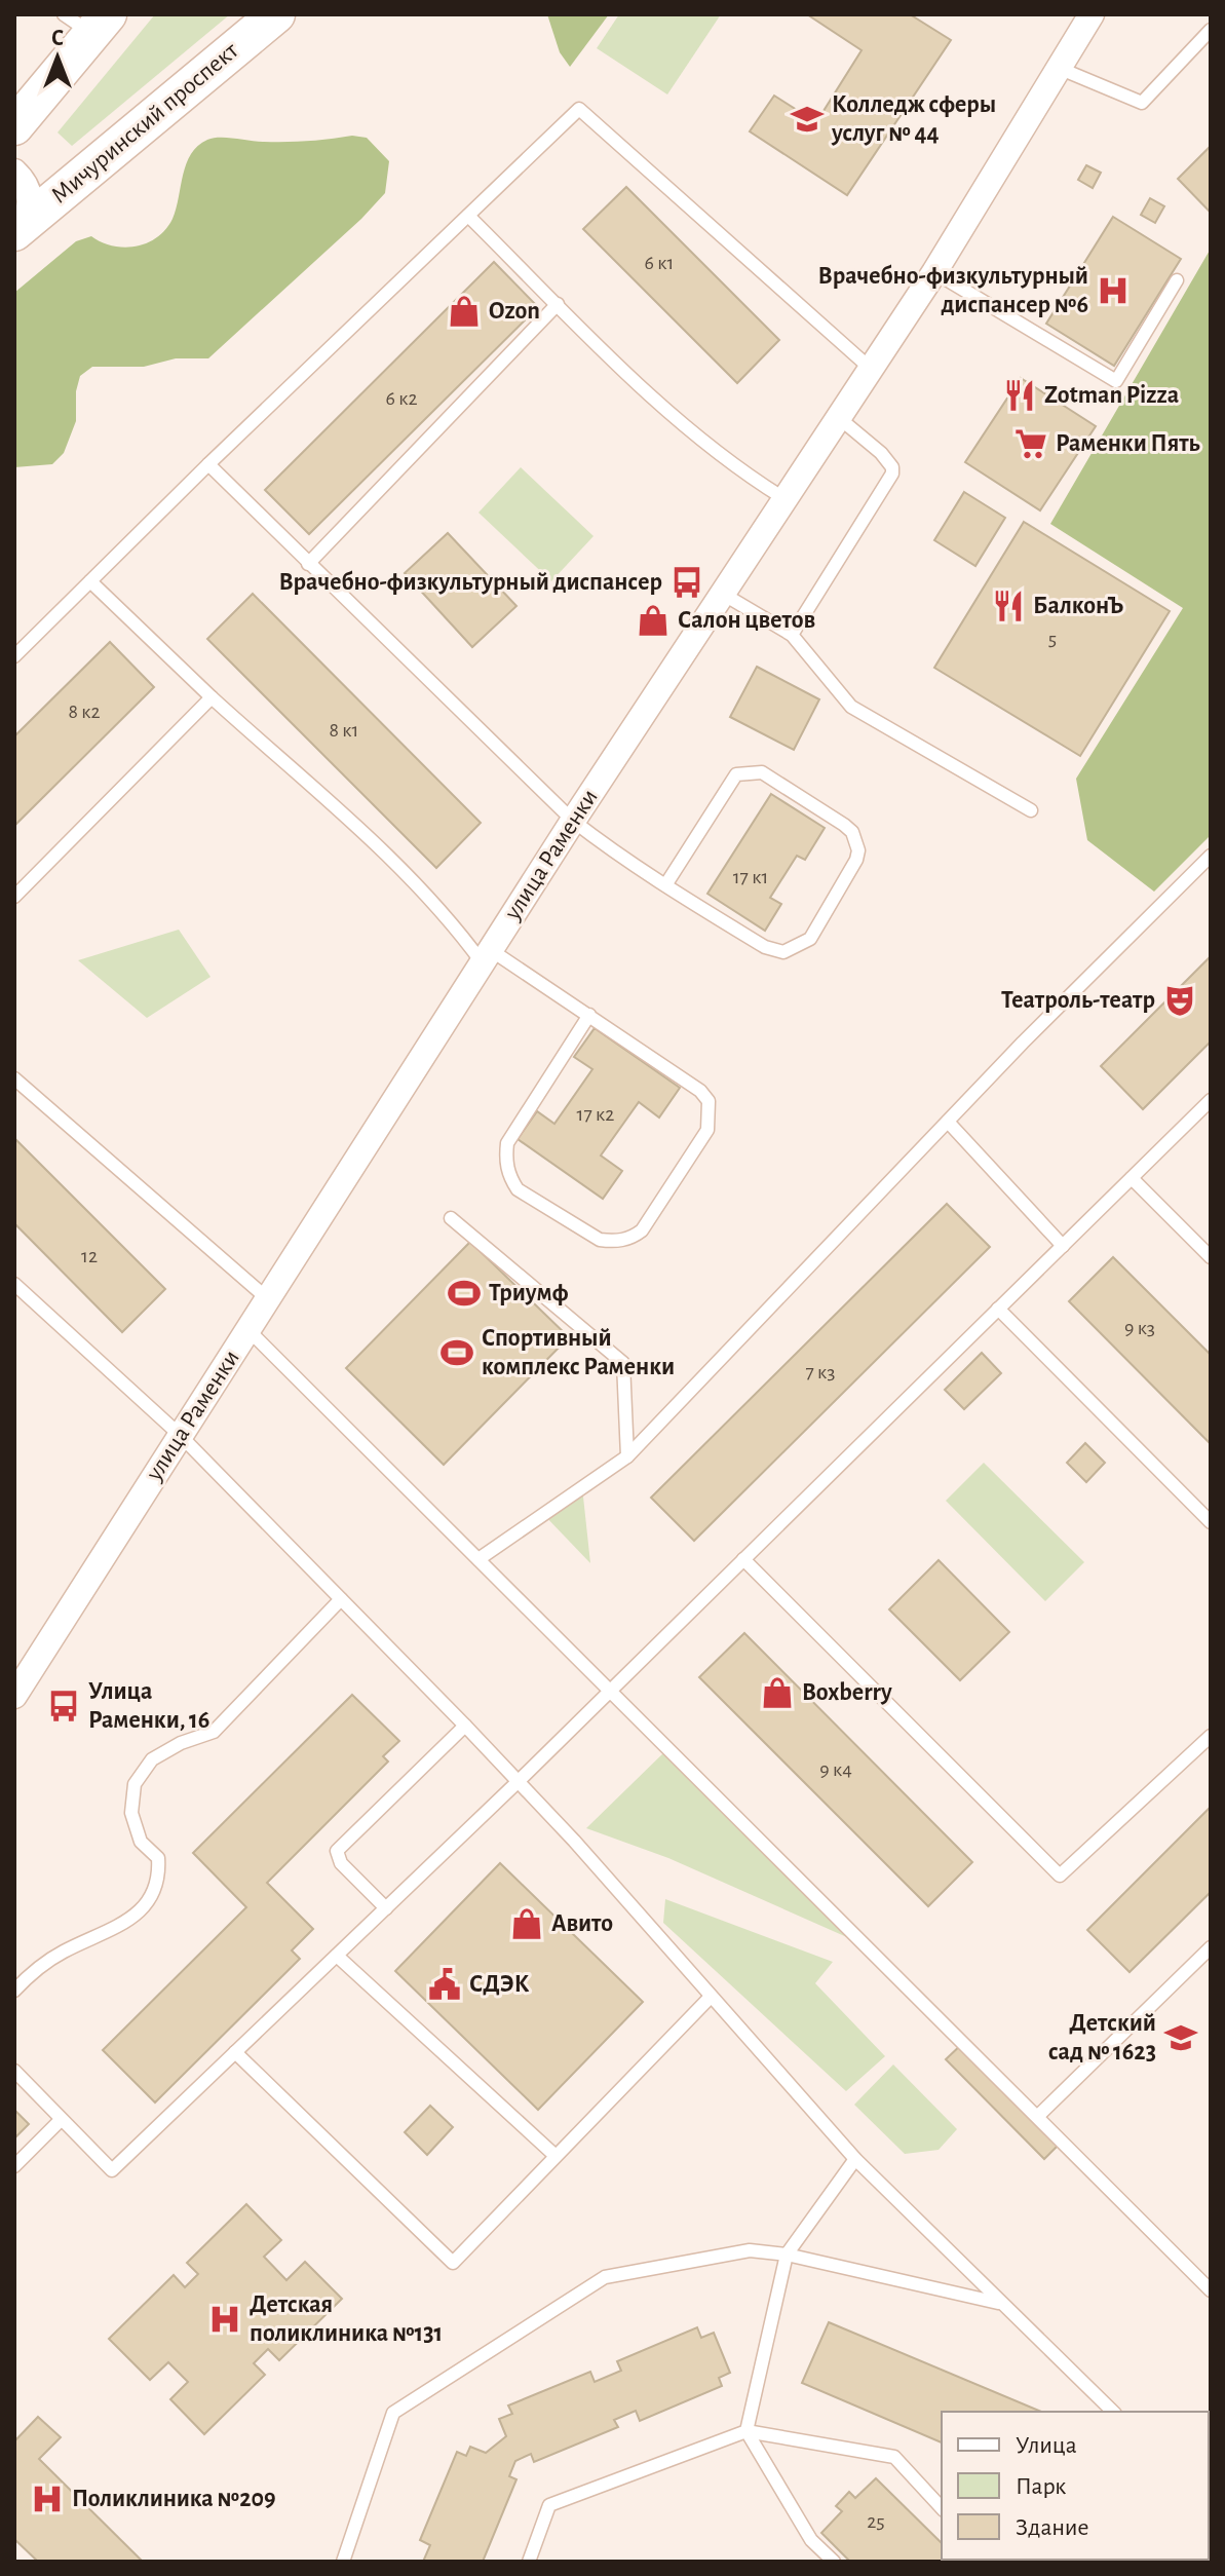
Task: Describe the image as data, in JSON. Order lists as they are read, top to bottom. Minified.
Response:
{"streets":{"main road":["Мичуринский проспект"],"street":["улица Раменки"]},"places":{"school or university":["Колледж сферы услуг № 44","Детский сад № 1623"],"hospital":["Врачебно-физкультурный диспансер №6","Детская поликлиника №131","Поликлиника №209"],"shop":["Ozon","Салон цветов","Boxberry","Авито"],"restaurant":["Zotman Pizza","БалконЪ"],"supermarket":["Раменки Пять"],"bus stop":["Врачебно-физкультурный диспансер","Улица Раменки, 16"],"theatre":["Театроль-театр"],"sports":["Триумф","Спортивный комплекс Раменки"],"public building":["СДЭК"]},"house_numbers":["6 к1","6 к2","5","8 к2","8 к1","17 к1","17 к2","12","9 к3","7 к3","9 к4","25"],"legend":["Улица","Парк","Здание"],"north":"top"}
